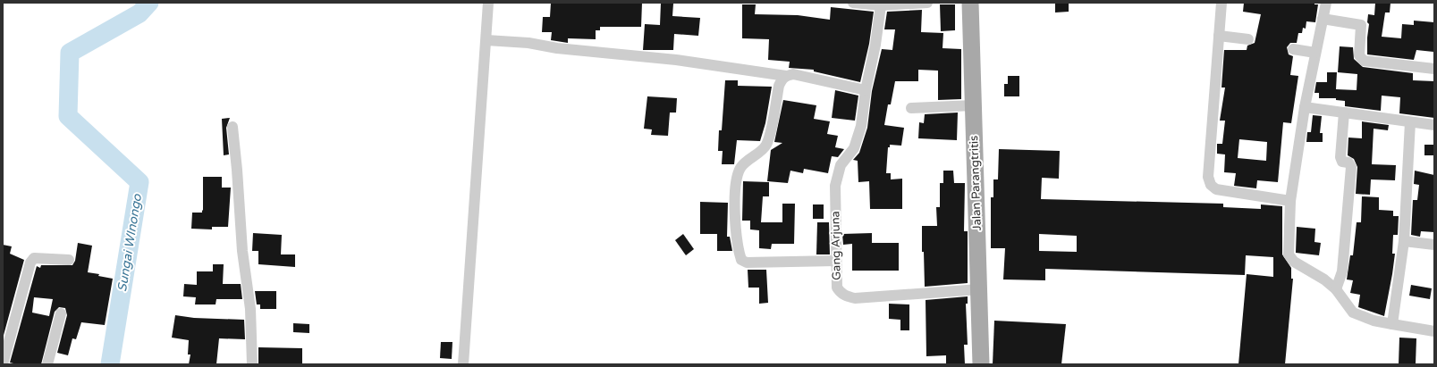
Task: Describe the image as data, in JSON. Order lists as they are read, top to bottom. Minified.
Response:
{"streets":{"main road":["Jalan Parangtritis"],"street":["Gang Arjuna"]},"crossings":[["Jalan Parangtritis","Gang Arjuna"]],"water":["Sungai WInongo"]}
